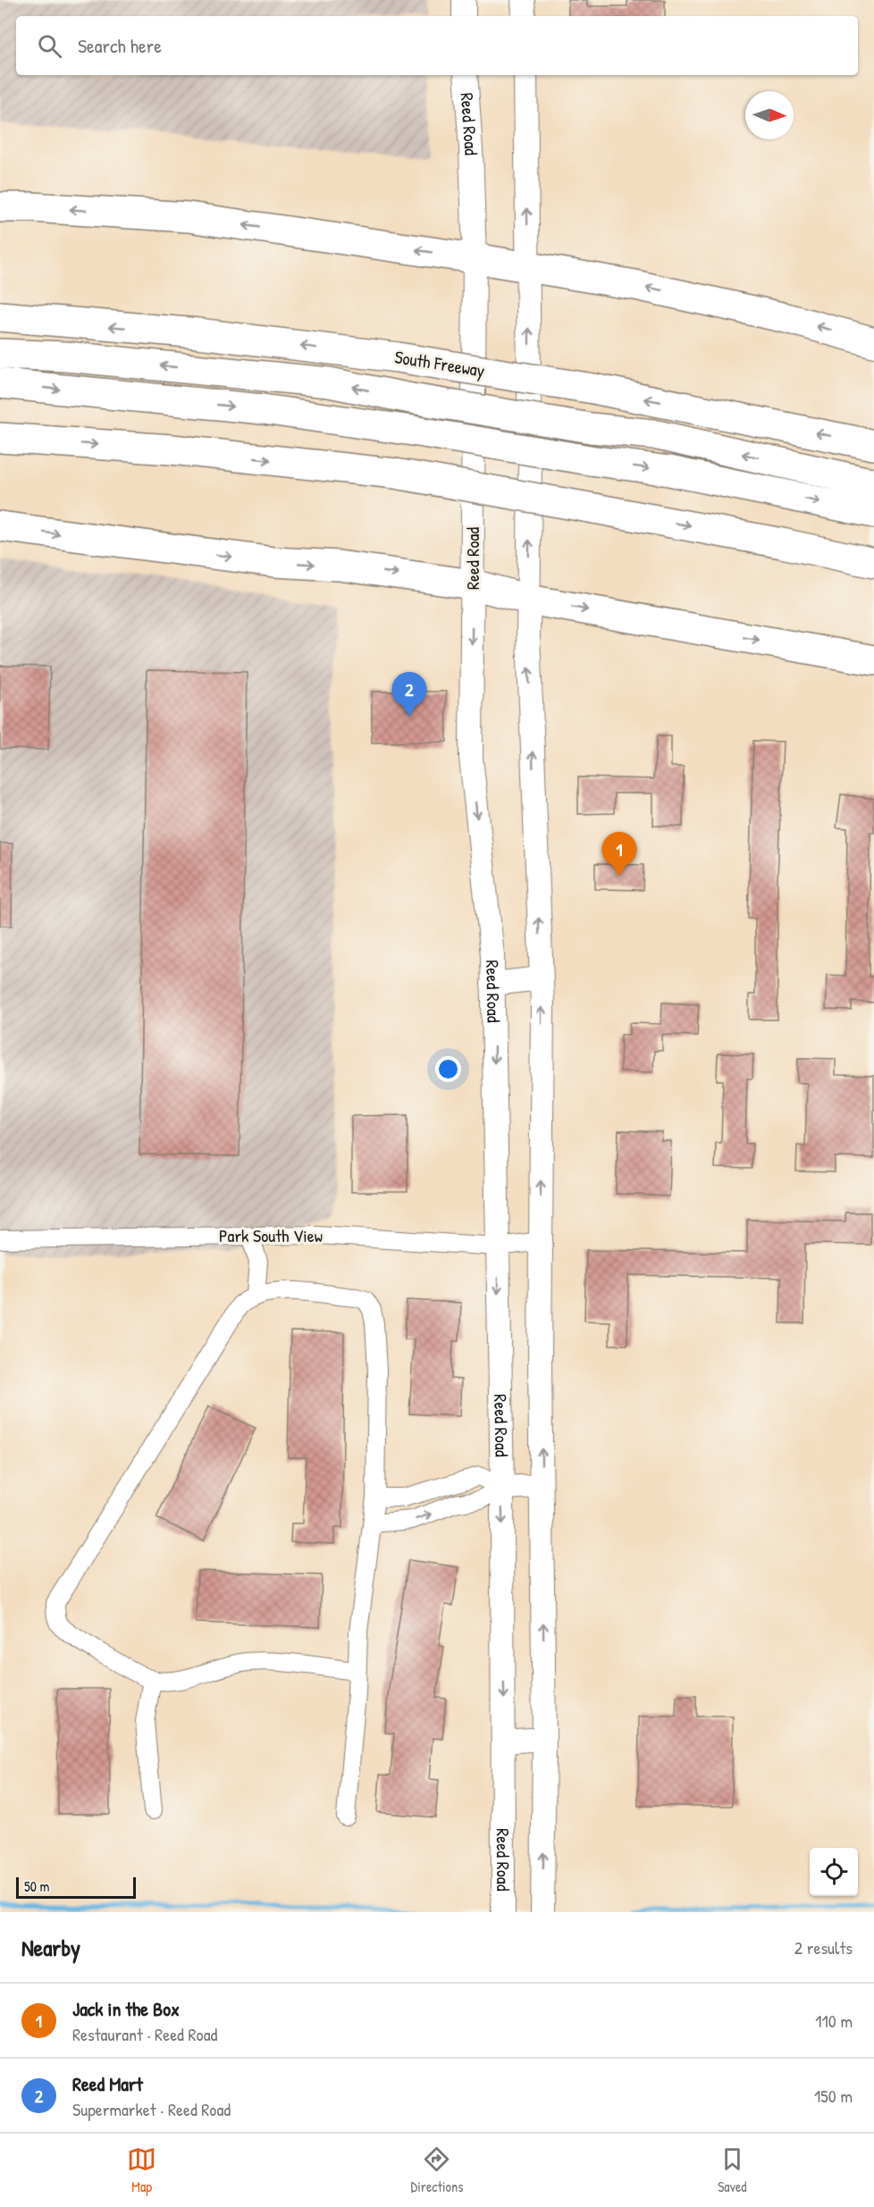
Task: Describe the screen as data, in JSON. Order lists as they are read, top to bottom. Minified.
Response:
{"streets":{"highway":["South Freeway"],"street":["Reed Road","Park South View"]},"crossings":[["Reed Road","Park South View"]],"scale_bar":"50 m","north":"right","page":{"search":"Search here","pins":["2","1"],"scale":"50 m","heading":["Nearby","2 results"],"list":[{"mark":"1","name":"Jack in the Box","note":"Restaurant · Reed Road","value":"110 m"},{"mark":"2","name":"Reed Mart","note":"Supermarket · Reed Road","value":"150 m"}],"nav":["Map","Directions","Saved"]}}
